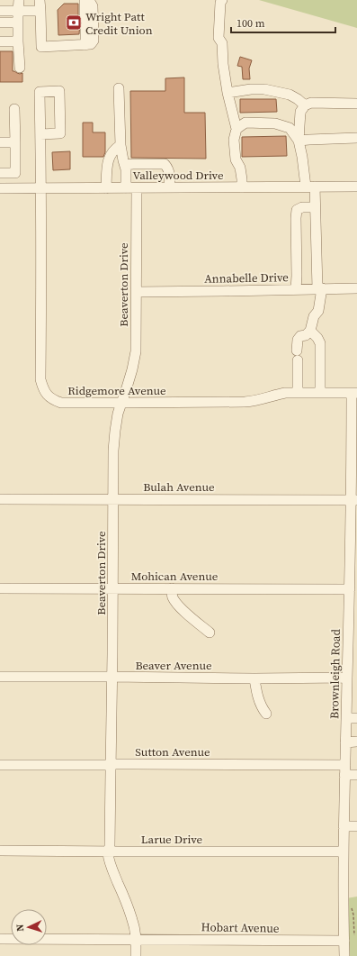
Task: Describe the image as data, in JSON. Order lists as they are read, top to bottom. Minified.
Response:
{"streets":{"street":["Valleywood Drive","Annabelle Drive","Beaverton Drive","Ridgemore Avenue","Bulah Avenue","Mohican Avenue","Beaver Avenue","Brownleigh Road","Sutton Avenue","Larue Drive","Hobart Avenue"]},"crossings":[["Valleywood Drive","Beaverton Drive"],["Valleywood Drive","Ridgemore Avenue"],["Annabelle Drive","Beaverton Drive"],["Beaverton Drive","Ridgemore Avenue"],["Beaverton Drive","Bulah Avenue"],["Beaverton Drive","Mohican Avenue"],["Beaverton Drive","Beaver Avenue"],["Beaverton Drive","Sutton Avenue"],["Beaverton Drive","Larue Drive"],["Beaverton Drive","Hobart Avenue"],["Ridgemore Avenue","Brownleigh Road"],["Bulah Avenue","Brownleigh Road"],["Mohican Avenue","Brownleigh Road"],["Beaver Avenue","Brownleigh Road"],["Brownleigh Road","Sutton Avenue"],["Brownleigh Road","Larue Drive"],["Brownleigh Road","Hobart Avenue"]],"places":{"bank":["Wright Patt Credit Union"]},"scale_bar":"100 m","north":"left"}
